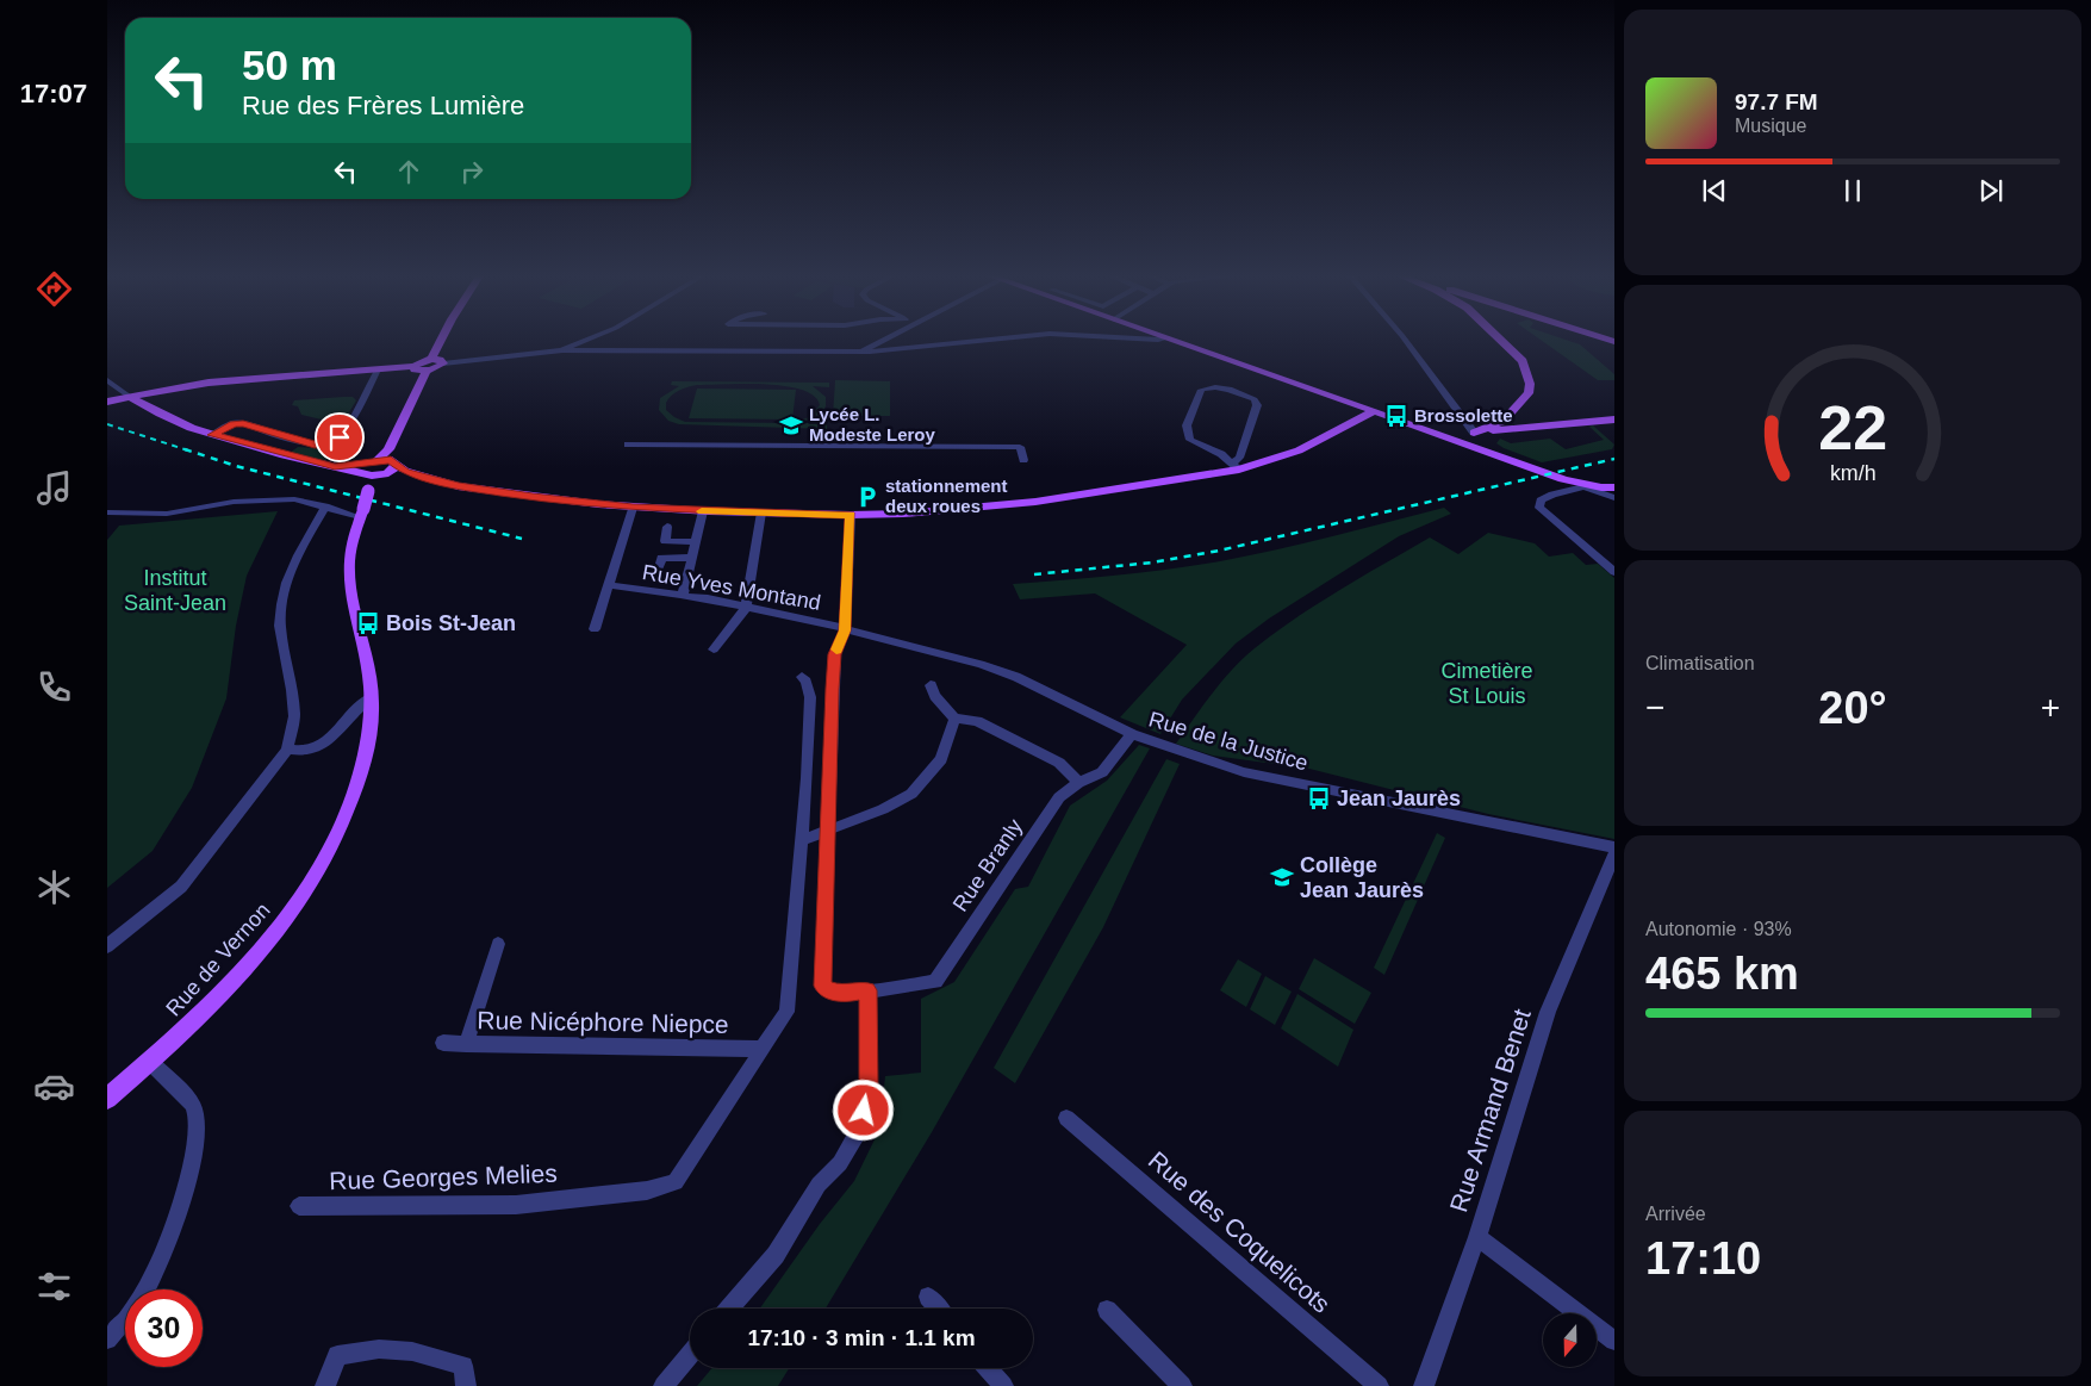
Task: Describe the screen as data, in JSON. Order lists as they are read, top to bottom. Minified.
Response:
{"streets":{"main road":["Rue de Vernon"],"street":["Rue Yves Montand","Rue de la Justice","Rue Branly","Rue Nicéphore Niepce","Rue Armand Benet","Rue Georges Melies","Rue des Coquelicots"]},"crossings":[["Rue Yves Montand","Rue de la Justice"],["Rue de la Justice","Rue Branly"],["Rue de la Justice","Rue Armand Benet"],["Rue Nicéphore Niepce","Rue Georges Melies"]],"parks":["Institut Saint-Jean","Cimetière St Louis"],"places":{"bus stop":["Brossolette","Bois St-Jean","Jean Jaurès"],"school or university":["Lycée L. Modeste Leroy","Collège Jean Jaurès"],"parking":["stationnement deux roues"]},"north":"bottom","page":{"tabs":"17:07","turn":["50 m","Rue des Frères Lumière"],"song":["97.7 FM","Musique"],"tile":["Climatisation",["Autonomie · 93%","465 km"],["Arrivée","17:10"]],"heat":["−","20°","+"],"limit":"30","trip":"17:10 · 3 min · 1.1 km","gauge":["22","km/h"]}}
